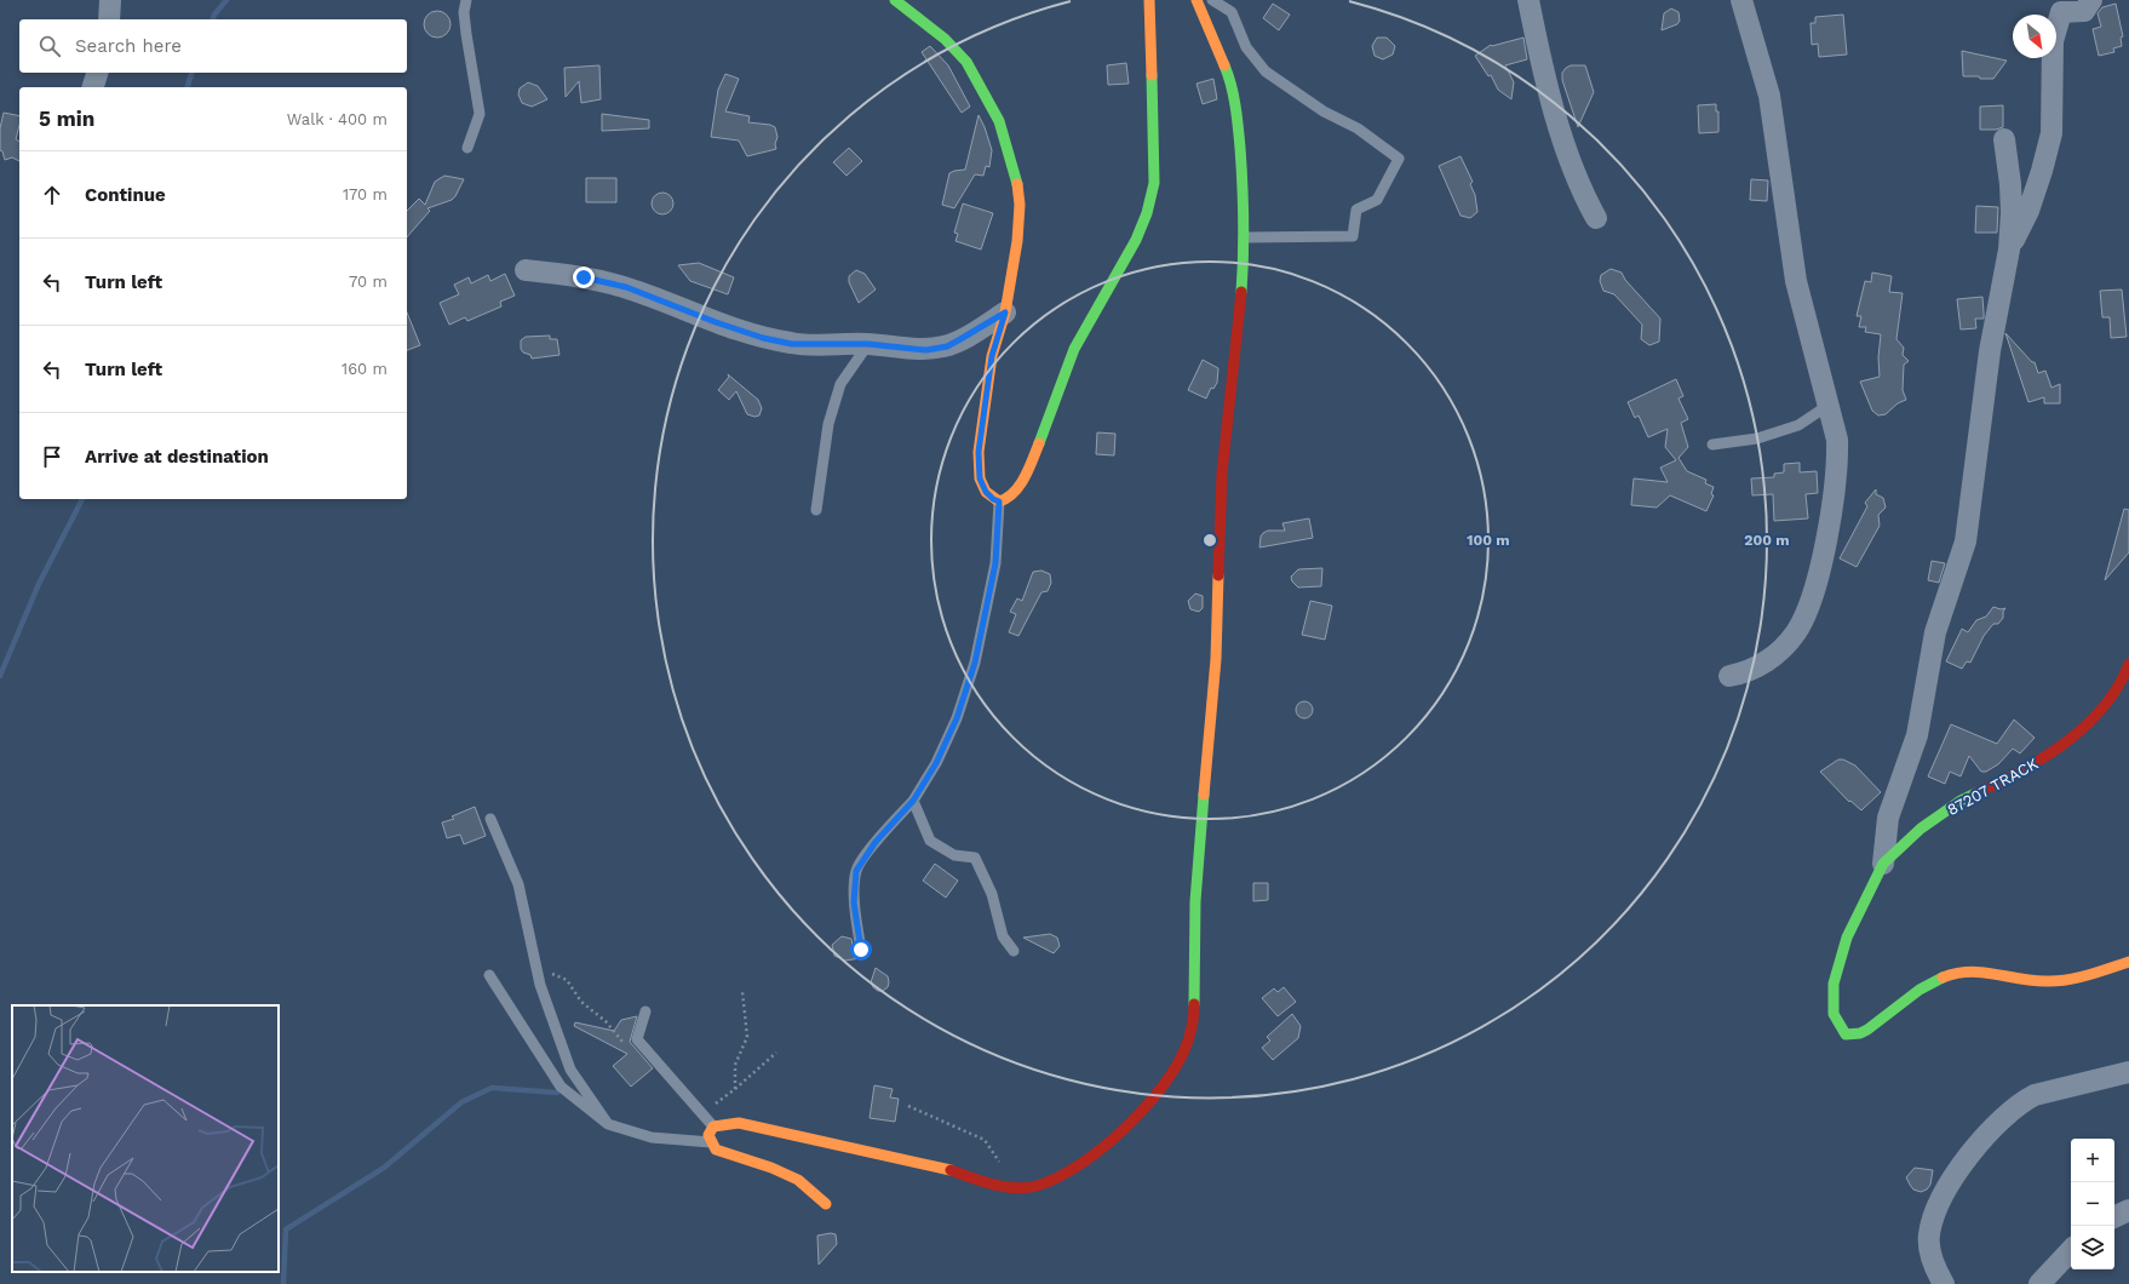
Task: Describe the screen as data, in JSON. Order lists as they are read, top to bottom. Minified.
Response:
{"streets":{"street":["87207 TRACK"]},"north":"bottom right","page":{"search":"Search here","heading":["5 min","Walk · 400 m"],"list":[["Continue","170 m"],["Turn left","70 m"],["Turn left","160 m"],"Arrive at destination"],"map_buttons":["+","−"]},"rings":["100 m","200 m"]}
